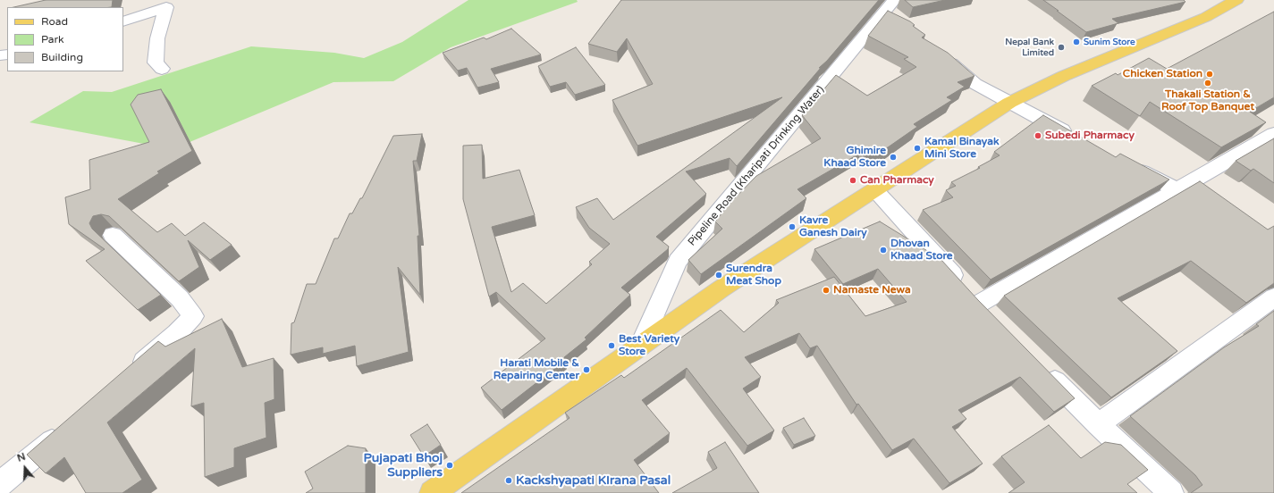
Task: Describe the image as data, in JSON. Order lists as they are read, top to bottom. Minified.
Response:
{"streets":{"street":["Pipeline Road (Kharipati Drinking Water)"]},"places":["Sunim Store","Nepal Bank Limited","Chicken Station","Thakali Station & Roof Top Banquet","Subedi Pharmacy","Kamal Binayak Mini Store","Ghimire Khaad Store","Can Pharmacy","Kavre Ganesh Dairy","Dhovan Khaad Store","Surendra Meat Shop","Namaste Newa","Best Variety Store","Harati Mobile & Repairing Center","Pujapati Bhoj Suppliers","Kackshyapati KIrana Pasal"],"legend":["Road","Park","Building"],"north":"top"}
